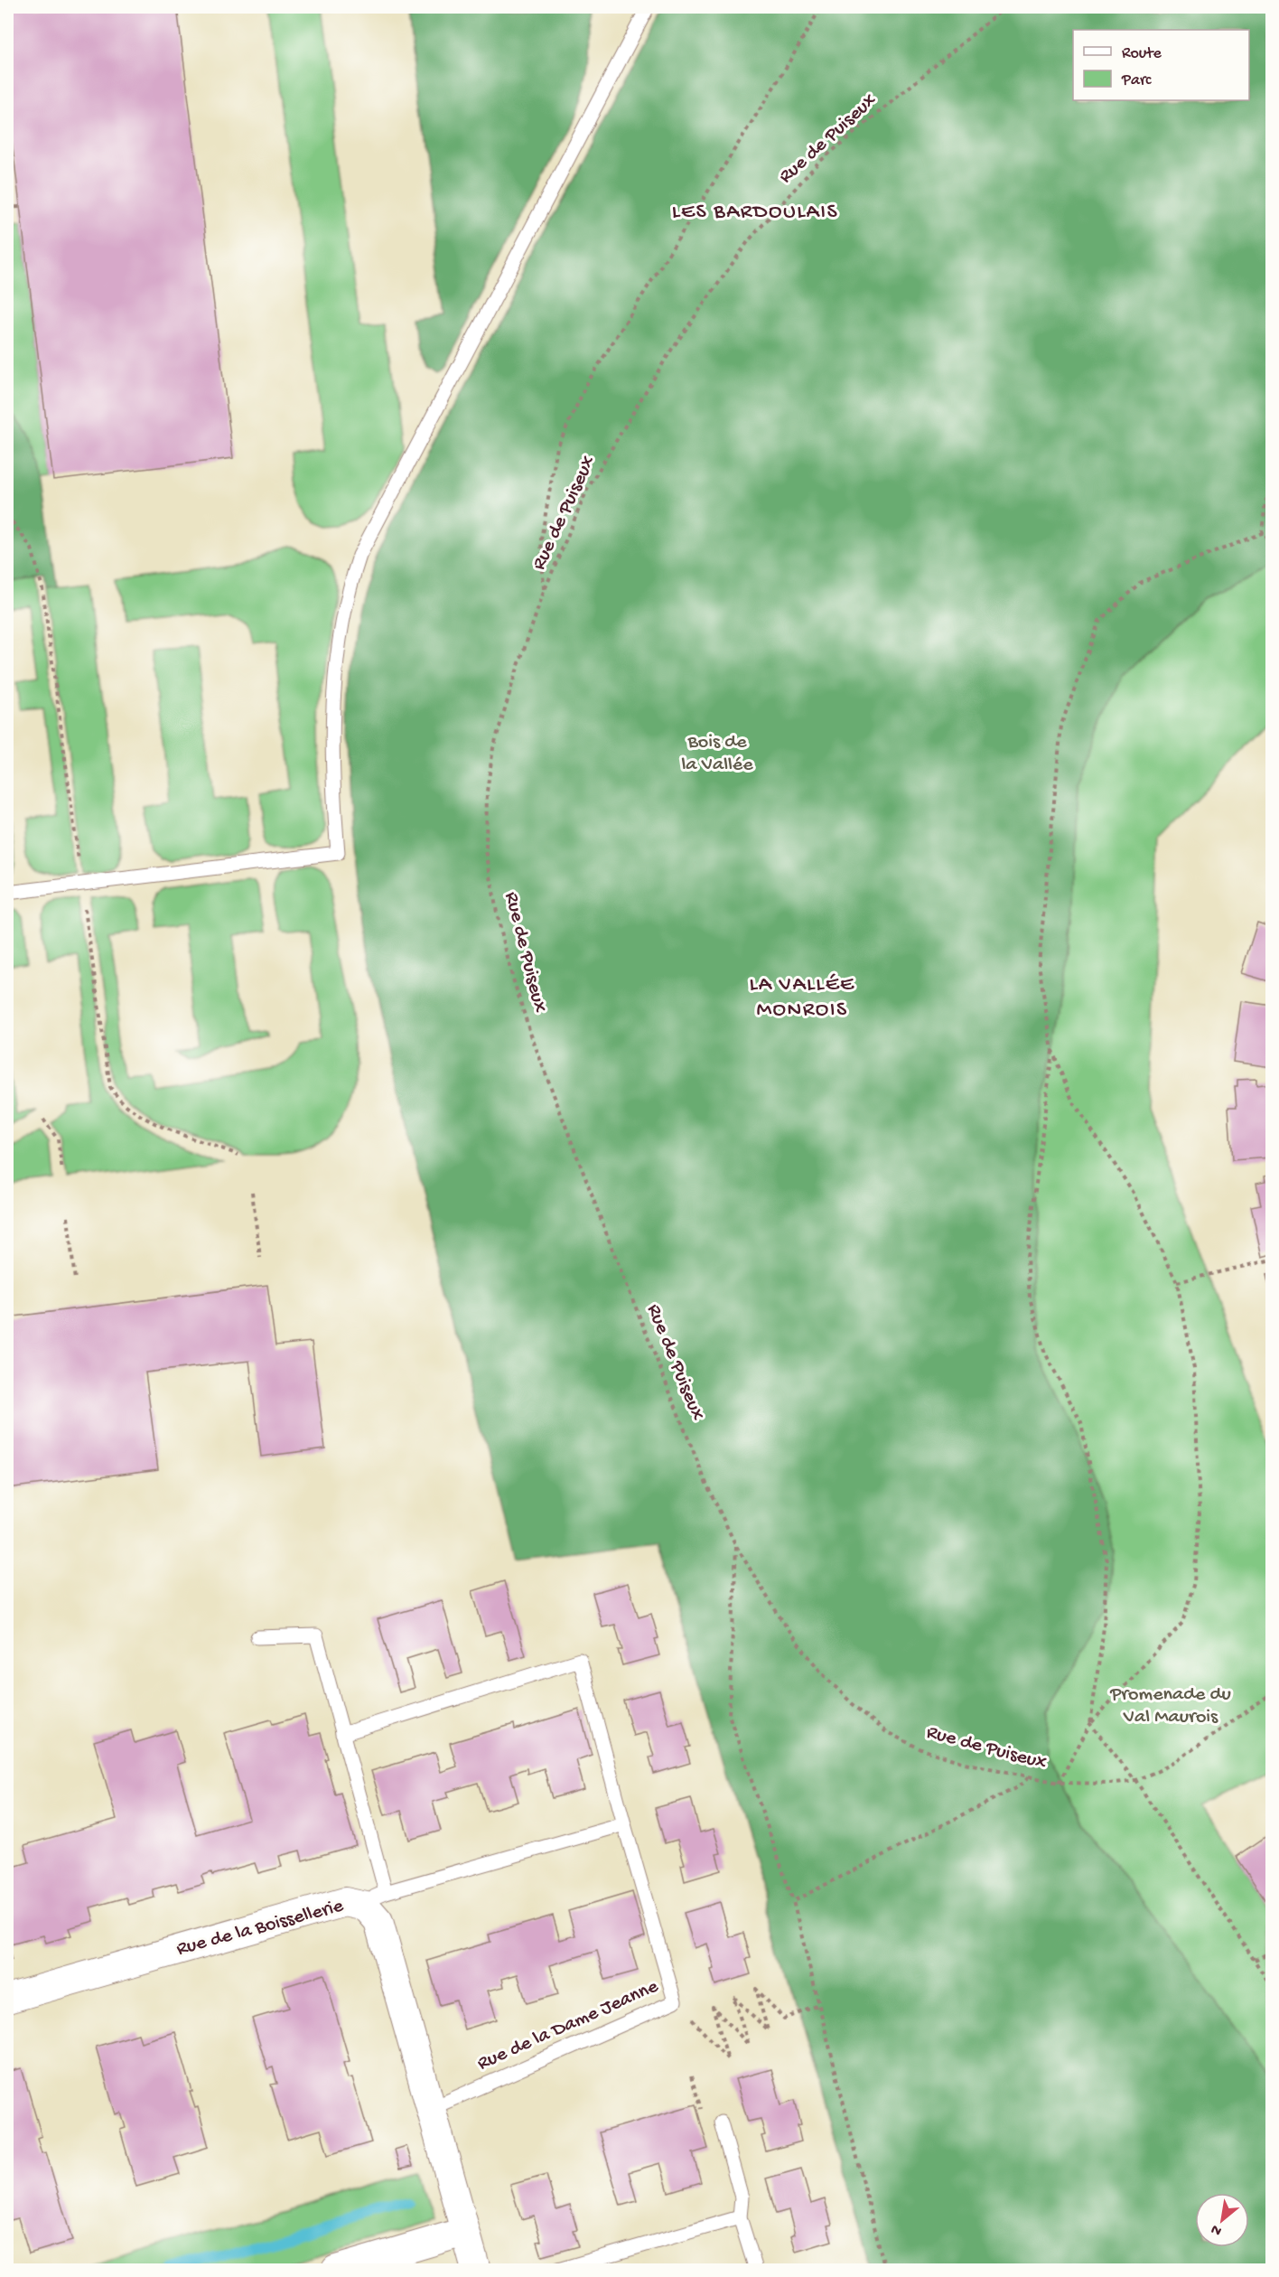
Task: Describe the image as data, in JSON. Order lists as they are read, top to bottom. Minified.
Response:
{"streets":{"street":["Rue de la Boissellerie"],"lane":["Rue de la Dame Jeanne"],"path":["Rue de Puiseux"]},"crossings":[["Rue de la Boissellerie","Rue de la Dame Jeanne"]],"districts":["LES BARDOULAIS","LA VALLÉE MONROIS"],"parks":["Bois de la Vallée","Promenade du Val Maurois"],"legend":["Route","Parc"],"north":"bottom left"}
